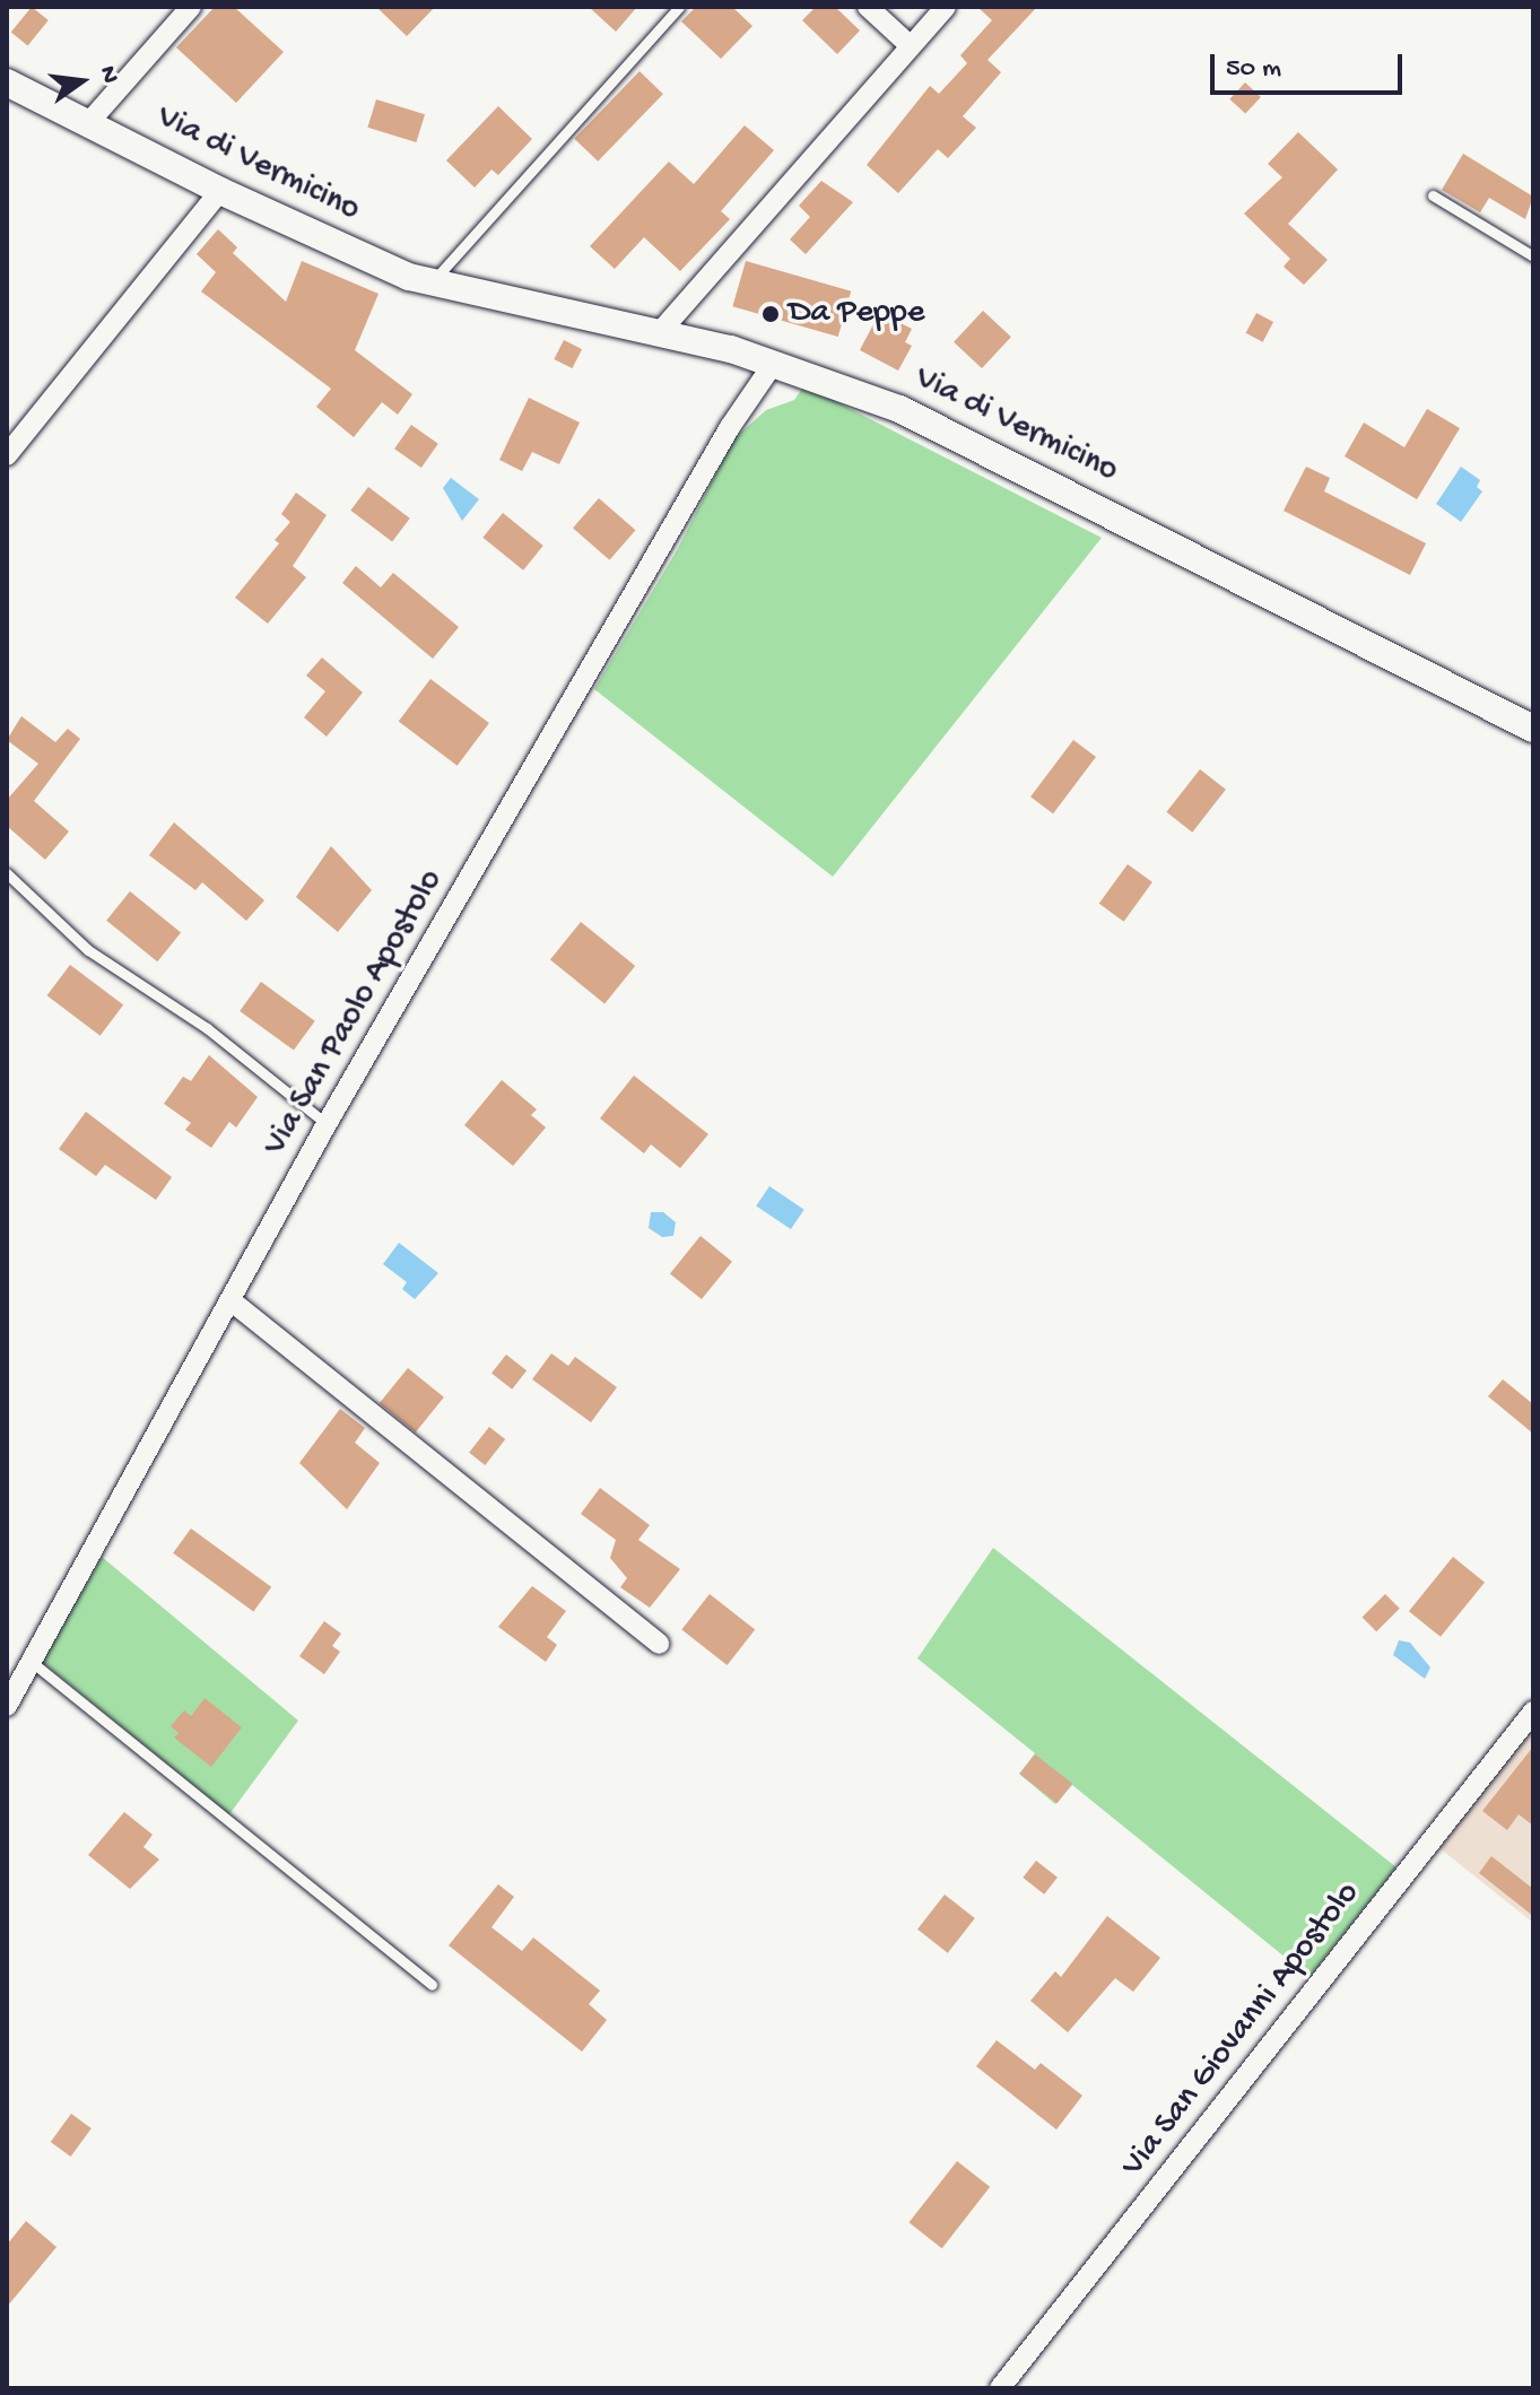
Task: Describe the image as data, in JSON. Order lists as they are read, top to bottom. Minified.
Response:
{"streets":{"main road":["Via di Vermicino"],"street":["Via San Paolo Apostolo","Via San Giovanni Apostolo"]},"crossings":[["Via di Vermicino","Via San Paolo Apostolo"]],"places":["Da Peppe"],"scale_bar":"50 m","north":"right"}
